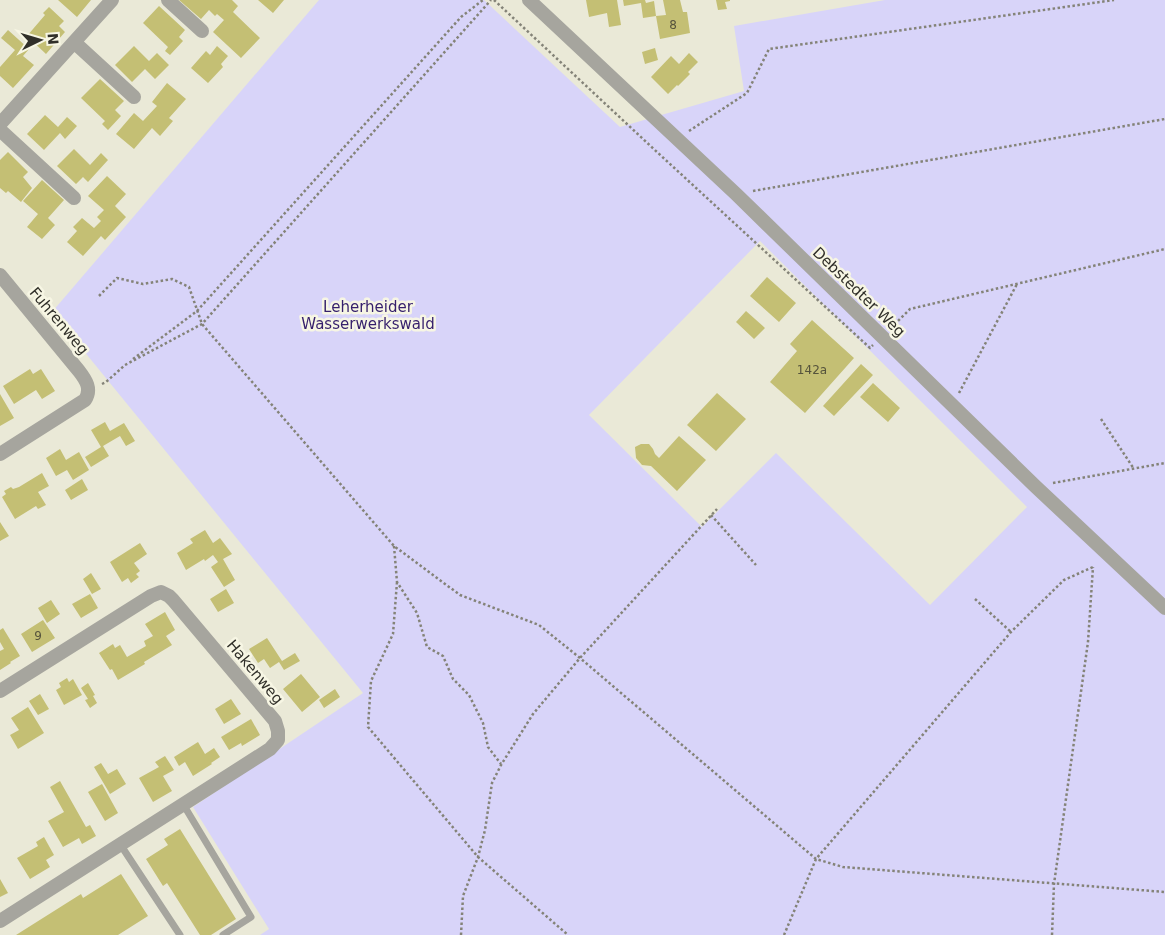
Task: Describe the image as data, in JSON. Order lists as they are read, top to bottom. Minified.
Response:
{"streets":{"street":["Debstedter Weg","Fuhrenweg","Hakenweg"]},"parks":["Leherheider Wasserwerkswald"],"house_numbers":["8","142a","9"],"north":"right"}
